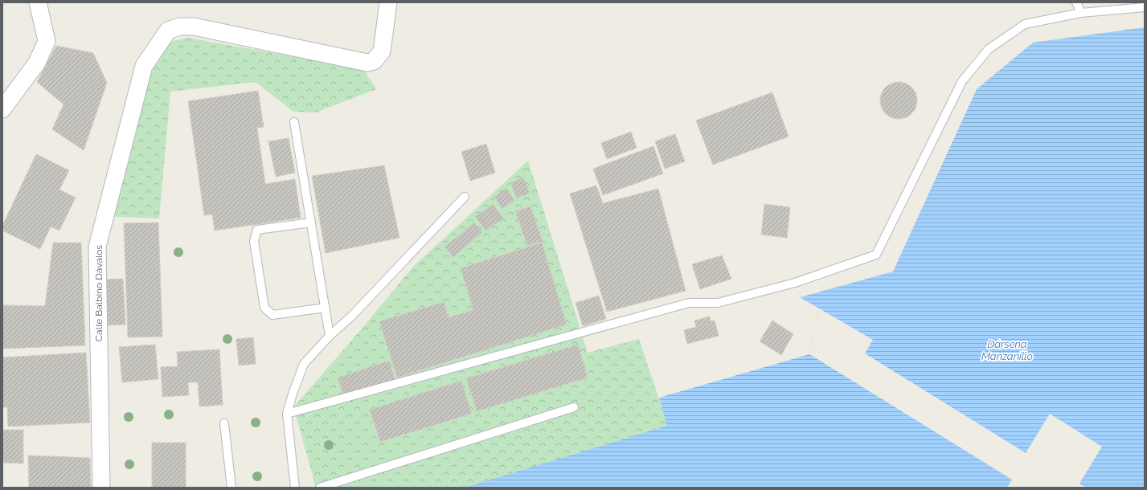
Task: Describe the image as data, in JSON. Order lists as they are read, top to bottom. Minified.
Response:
{"streets":{"street":["Calle Balbino Dávalos"]},"water":["Dársena Manzanillo"]}
